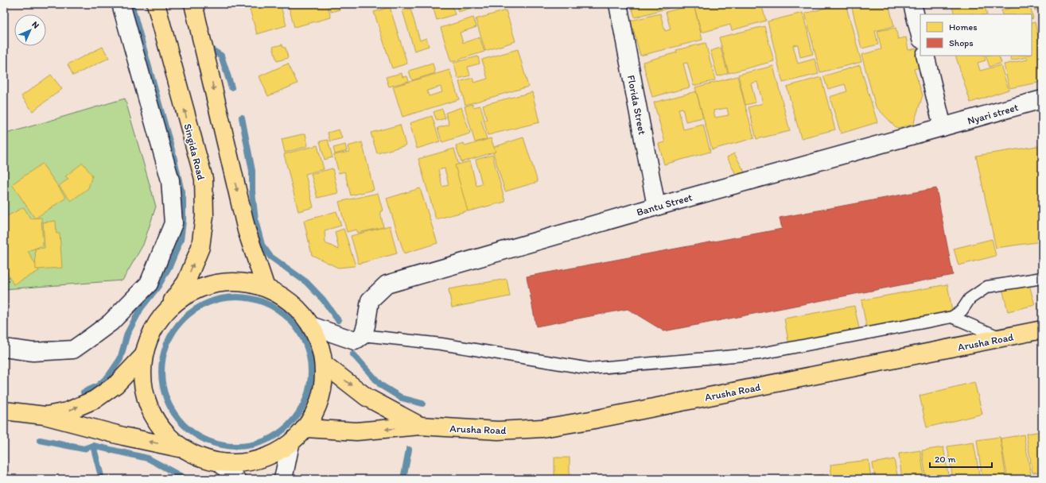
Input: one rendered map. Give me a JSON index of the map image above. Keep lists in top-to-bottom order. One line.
{"streets":{"highway":["Singida Road","Arusha Road"],"street":["Florida Street","Nyari street","Bantu Street"]},"crossings":[["Florida Street","Bantu Street"],["Nyari street","Bantu Street"]],"legend":["Homes","Shops"],"scale_bar":"20 m","north":"top right"}
